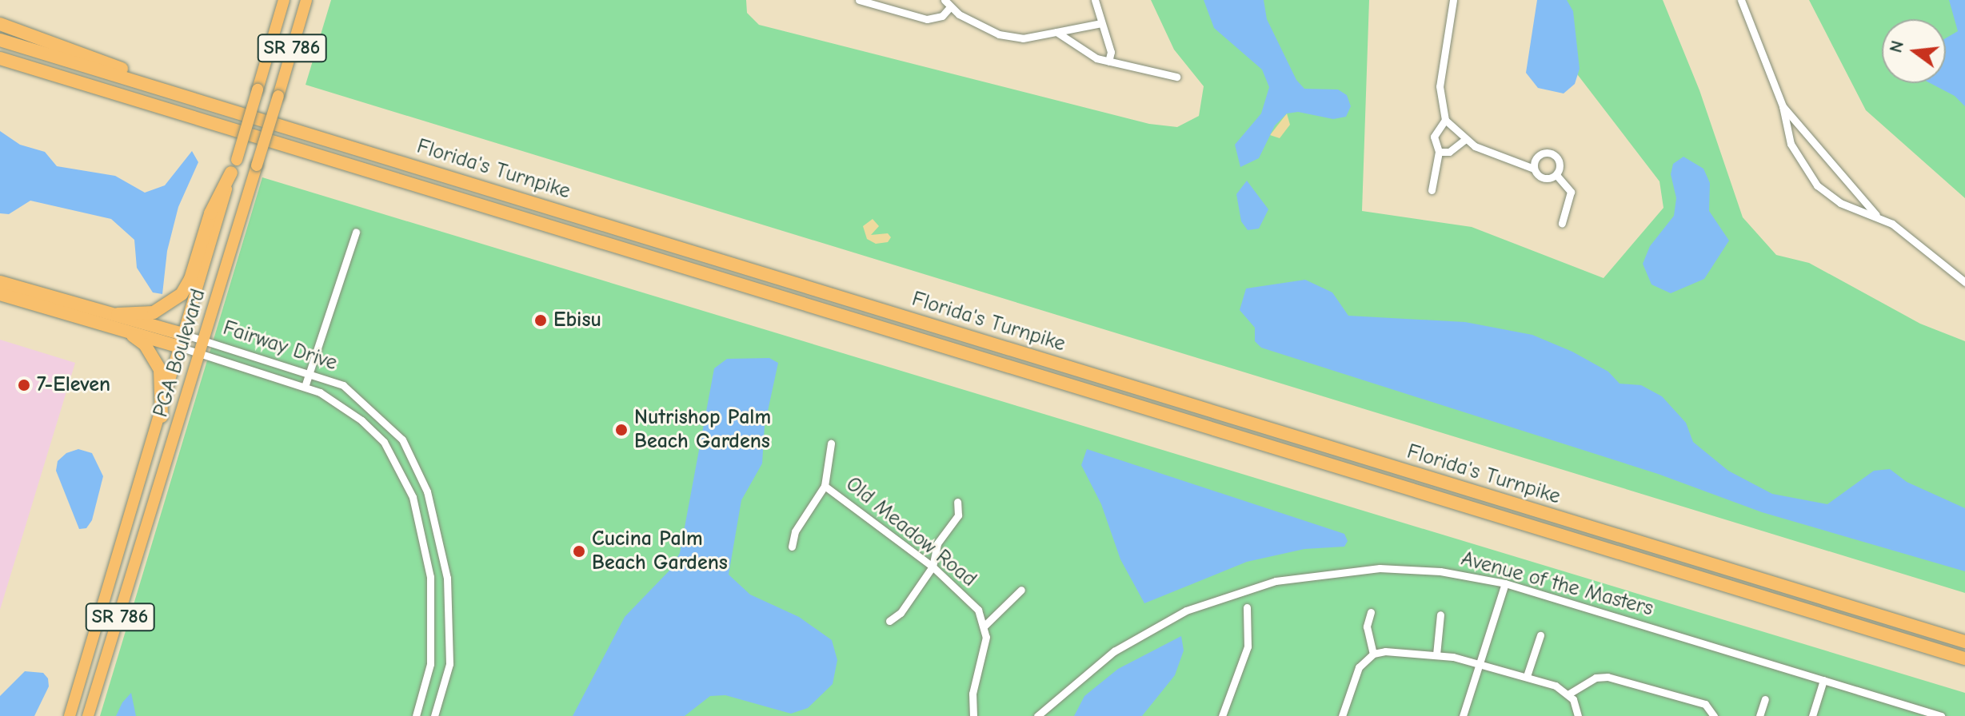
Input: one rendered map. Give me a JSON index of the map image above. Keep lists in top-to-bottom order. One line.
{"streets":{"highway":["Florida's Turnpike"],"main road":["SR 786","PGA Boulevard"],"street":["Fairway Drive","Old Meadow Road","Avenue of the Masters"]},"crossings":[["Fairway Drive","PGA Boulevard"]],"places":["Ebisu","7-Eleven","Nutrishop Palm Beach Gardens","Cucina Palm Beach Gardens"],"north":"left"}
